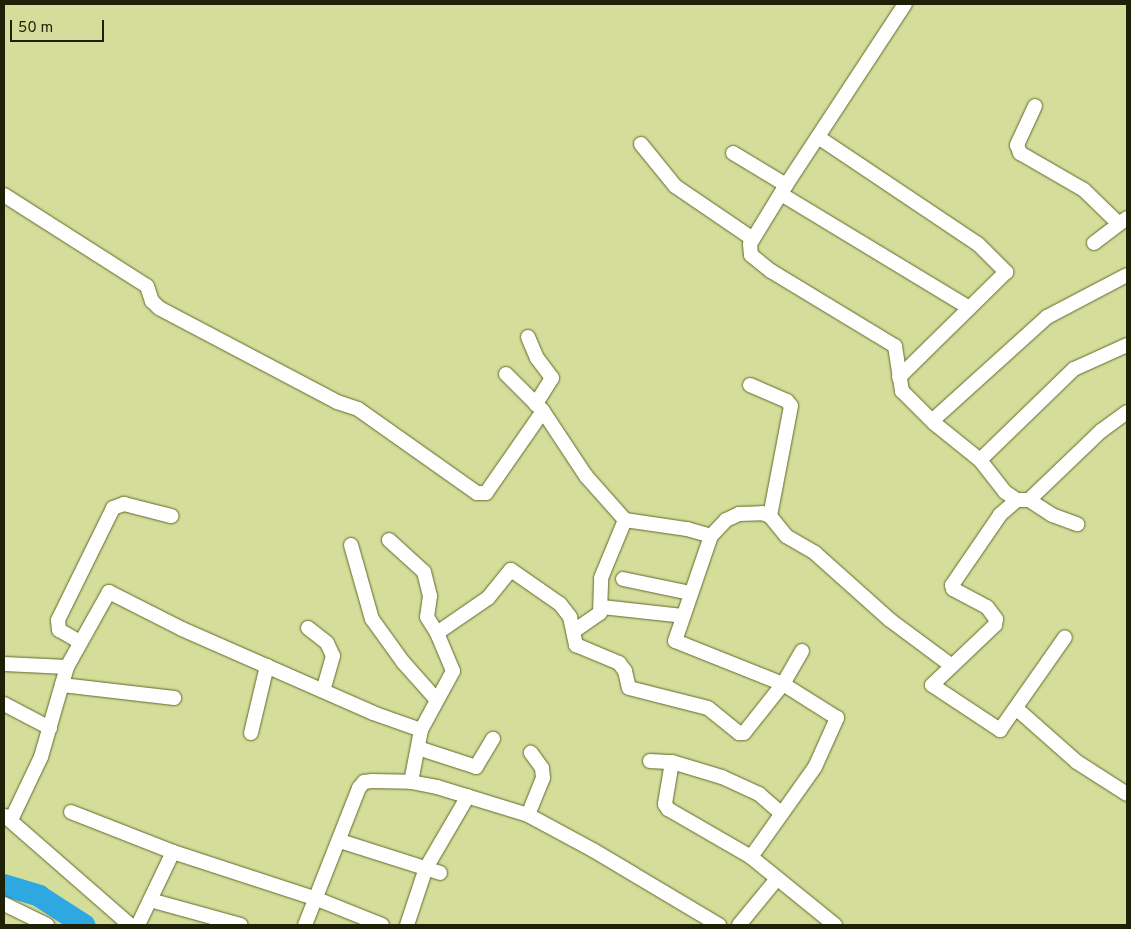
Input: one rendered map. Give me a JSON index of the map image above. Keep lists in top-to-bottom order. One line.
{"scale_bar":"50 m"}
